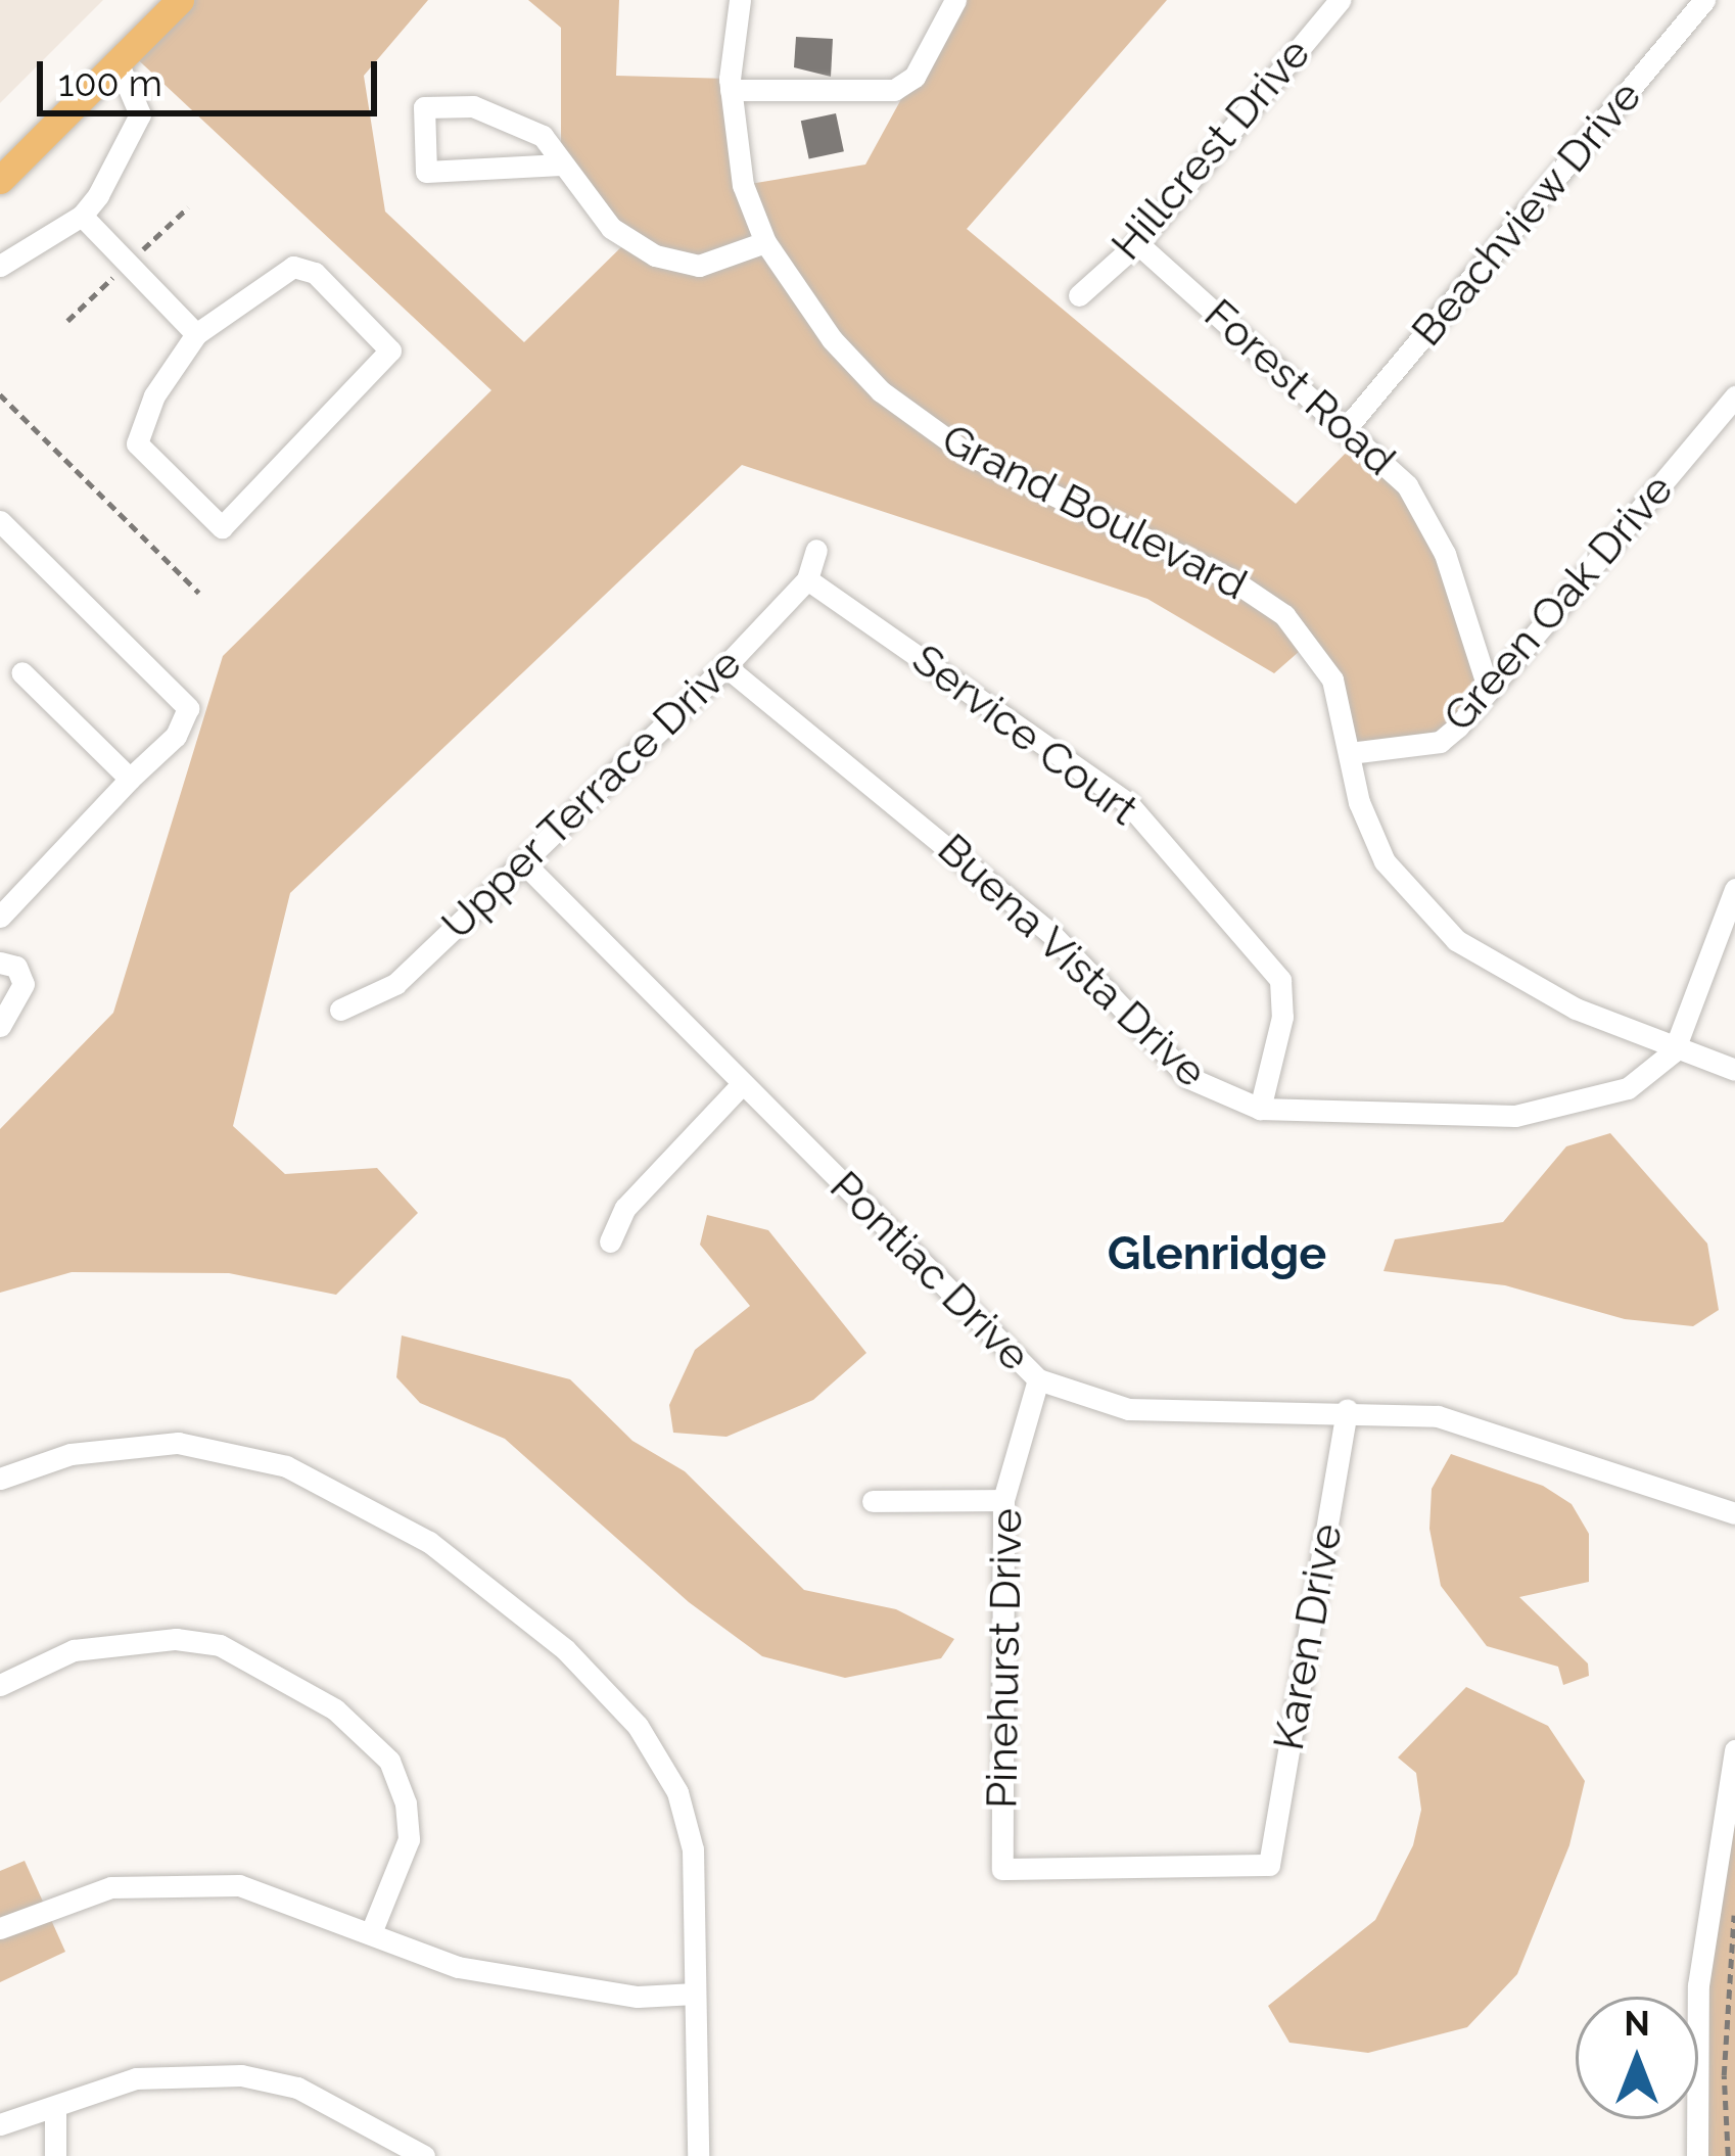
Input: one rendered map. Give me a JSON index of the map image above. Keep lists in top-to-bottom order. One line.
{"streets":{"street":["Hillcrest Drive","Beachview Drive","Forest Road","Grand Boulevard","Green Oak Drive","Service Court","Upper Terrace Drive","Buena Vista Drive","Pontiac Drive","Karen Drive","Pinehurst Drive"]},"crossings":[["Hillcrest Drive","Forest Road"],["Beachview Drive","Forest Road"],["Forest Road","Green Oak Drive"],["Grand Boulevard","Green Oak Drive"],["Grand Boulevard","Buena Vista Drive"],["Service Court","Upper Terrace Drive"],["Service Court","Buena Vista Drive"],["Upper Terrace Drive","Buena Vista Drive"],["Upper Terrace Drive","Pontiac Drive"],["Pontiac Drive","Karen Drive"],["Pontiac Drive","Pinehurst Drive"],["Karen Drive","Pinehurst Drive"]],"districts":["Glenridge"],"scale_bar":"100 m","north":"top"}
